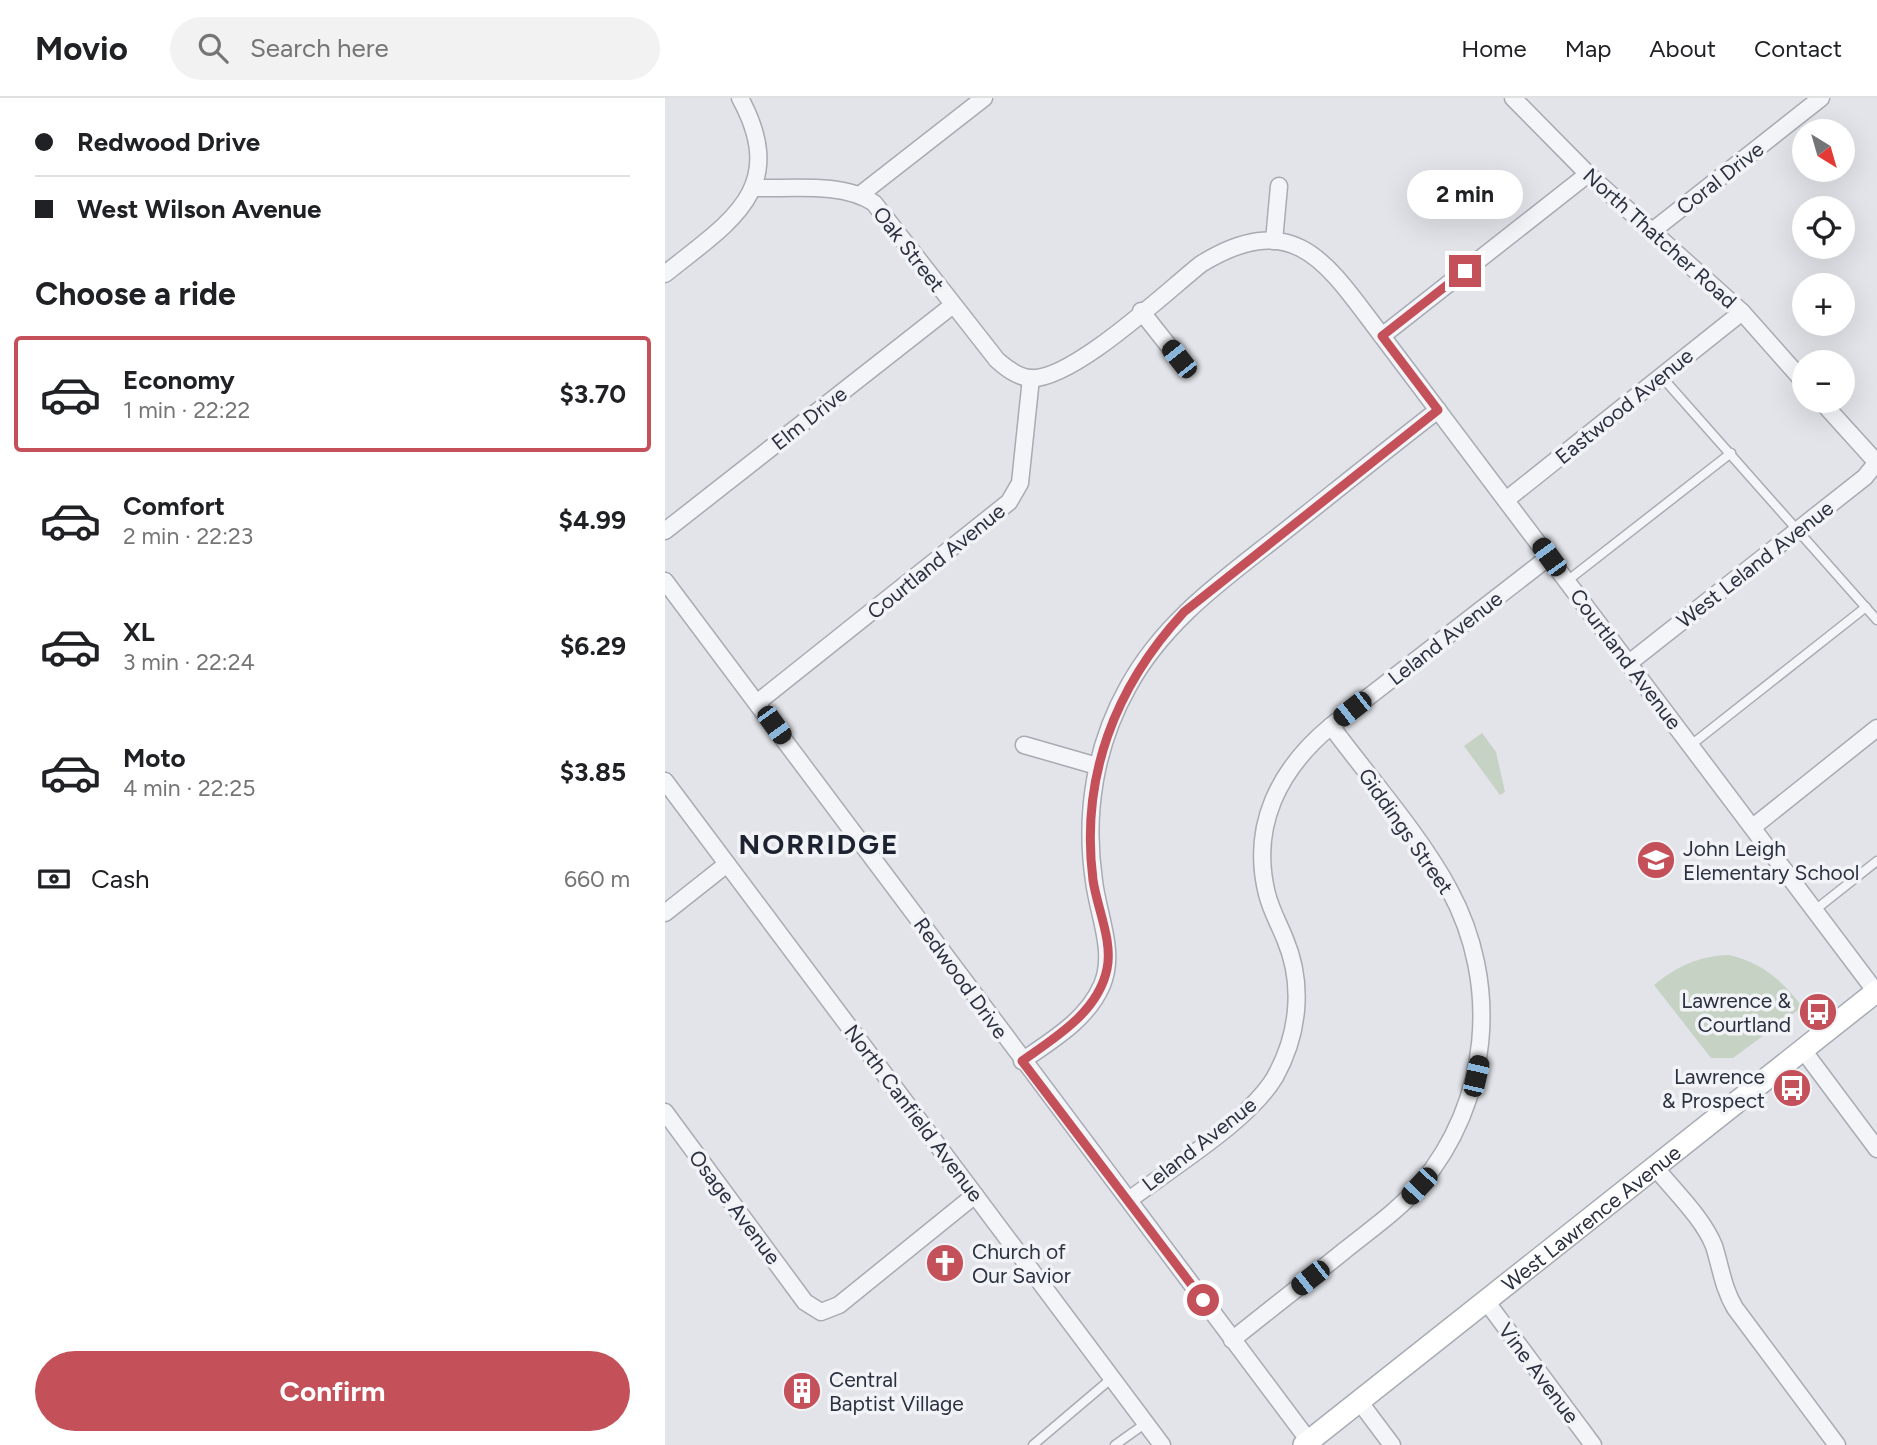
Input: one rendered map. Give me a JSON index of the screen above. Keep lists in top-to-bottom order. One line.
{"streets":{"main road":["West Lawrence Avenue"],"street":["Coral Drive","North Thatcher Road","Oak Street","Eastwood Avenue","Elm Drive","Courtland Avenue","West Leland Avenue","Leland Avenue","Giddings Street","Redwood Drive","North Canfield Avenue","Osage Avenue","Vine Avenue"]},"crossings":[["Coral Drive","North Thatcher Road"],["North Thatcher Road","Eastwood Avenue"],["Oak Street","Elm Drive"],["Oak Street","Courtland Avenue"],["Eastwood Avenue","Courtland Avenue"],["Courtland Avenue","West Leland Avenue"],["Courtland Avenue","Leland Avenue"],["Courtland Avenue","Redwood Drive"],["Courtland Avenue","West Lawrence Avenue"],["Leland Avenue","Giddings Street"],["Leland Avenue","Redwood Drive"],["Giddings Street","Redwood Drive"],["Redwood Drive","West Lawrence Avenue"],["North Canfield Avenue","Osage Avenue"],["West Lawrence Avenue","Vine Avenue"]],"districts":["NORRIDGE"],"places":{"school or university":["John Leigh Elementary School"],"bus stop":["Lawrence & Courtland","Lawrence & Prospect"],"church":["Church of Our Savior"],"building":["Central Baptist Village"]},"north":"bottom right","page":{"header":"Movio","search":"Search here","nav":["Home","Map","About","Contact"],"banner":["Redwood Drive","West Wilson Avenue"],"map_buttons":["+","−"],"bubble":"2 min","heading":"Choose a ride","list":[{"name":"Economy","note":"1 min · 22:22","value":"$3.70"},{"name":"Comfort","note":"2 min · 22:23","value":"$4.99"},{"name":"XL","note":"3 min · 22:24","value":"$6.29"},{"name":"Moto","note":"4 min · 22:25","value":"$3.85"}],"pay":["Cash","660 m"],"buttons":"Confirm"}}
